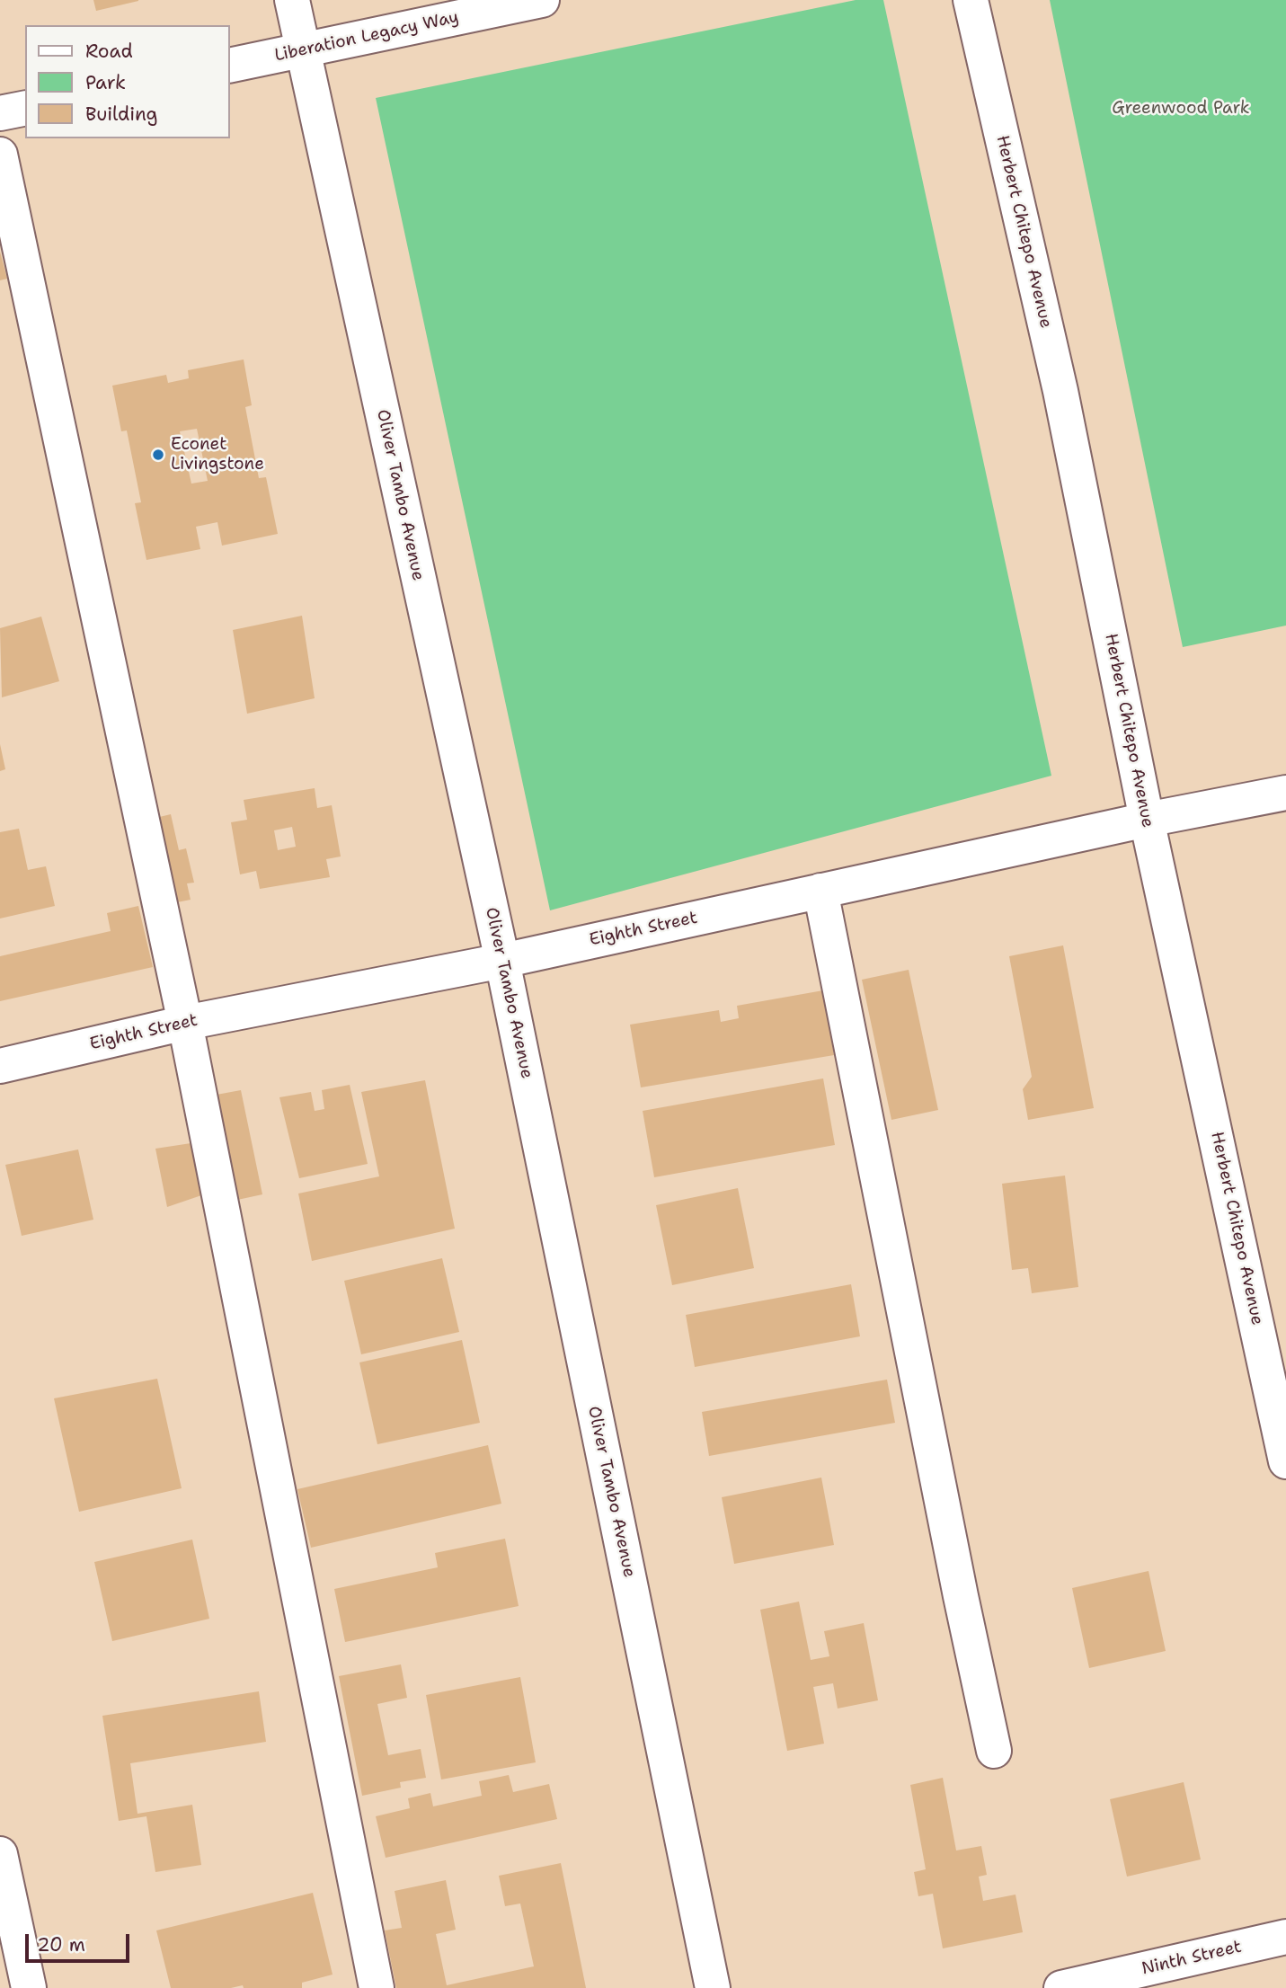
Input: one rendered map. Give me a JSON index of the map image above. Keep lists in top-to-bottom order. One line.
{"streets":{"street":["Liberation Legacy Way","Herbert Chitepo Avenue","Oliver Tambo Avenue","Eighth Street","Ninth Street"]},"crossings":[["Liberation Legacy Way","Oliver Tambo Avenue"],["Herbert Chitepo Avenue","Eighth Street"],["Oliver Tambo Avenue","Eighth Street"]],"parks":["Greenwood Park"],"places":["Econet Livingstone"],"legend":["Road","Park","Building"],"scale_bar":"20 m"}
